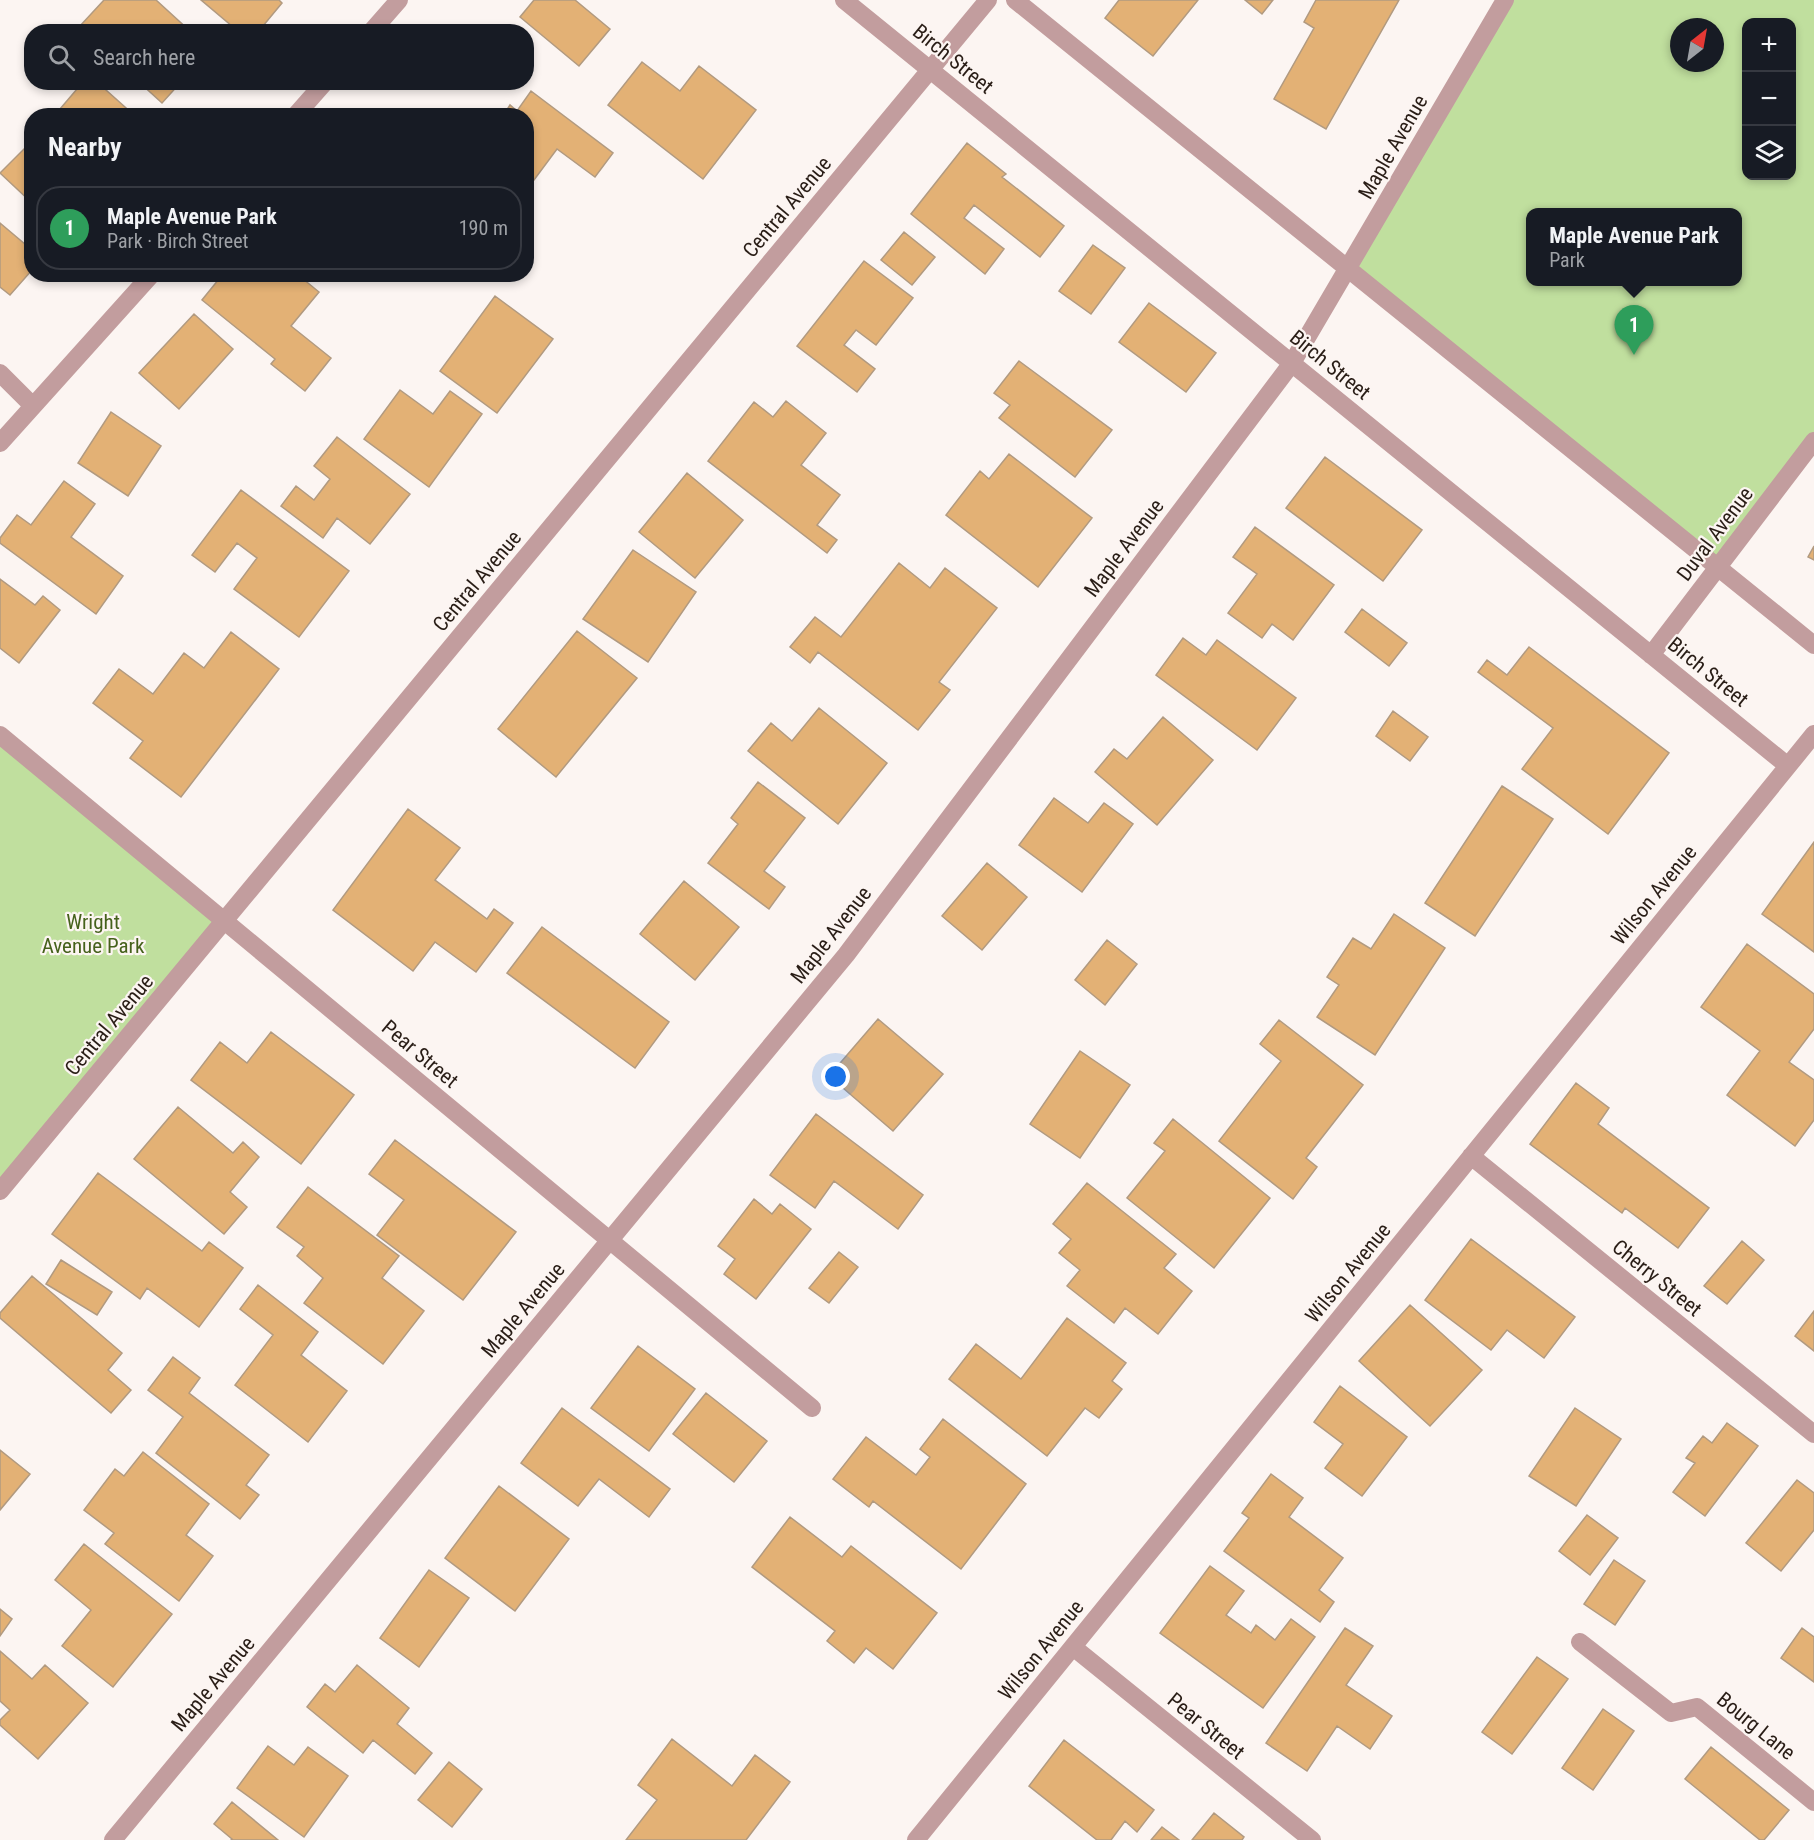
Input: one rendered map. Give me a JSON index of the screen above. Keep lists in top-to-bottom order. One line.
{"streets":{"street":["Birch Street","Maple Avenue","Central Avenue","Duval Avenue","Wilson Avenue","Pear Street","Cherry Street","Bourg Lane"]},"crossings":[["Birch Street","Maple Avenue"],["Birch Street","Central Avenue"],["Birch Street","Duval Avenue"],["Birch Street","Wilson Avenue"],["Maple Avenue","Pear Street"],["Central Avenue","Pear Street"],["Wilson Avenue","Pear Street"],["Wilson Avenue","Cherry Street"]],"parks":["Wright Avenue Park"],"north":"top right","page":{"map_buttons":["+","−"],"search":"Search here","heading":"Nearby","list":[{"mark":"1","name":"Maple Avenue Park","note":"Park · Birch Street","value":"190 m"}],"popup":["Maple Avenue Park","Park"],"pins":"1"}}
